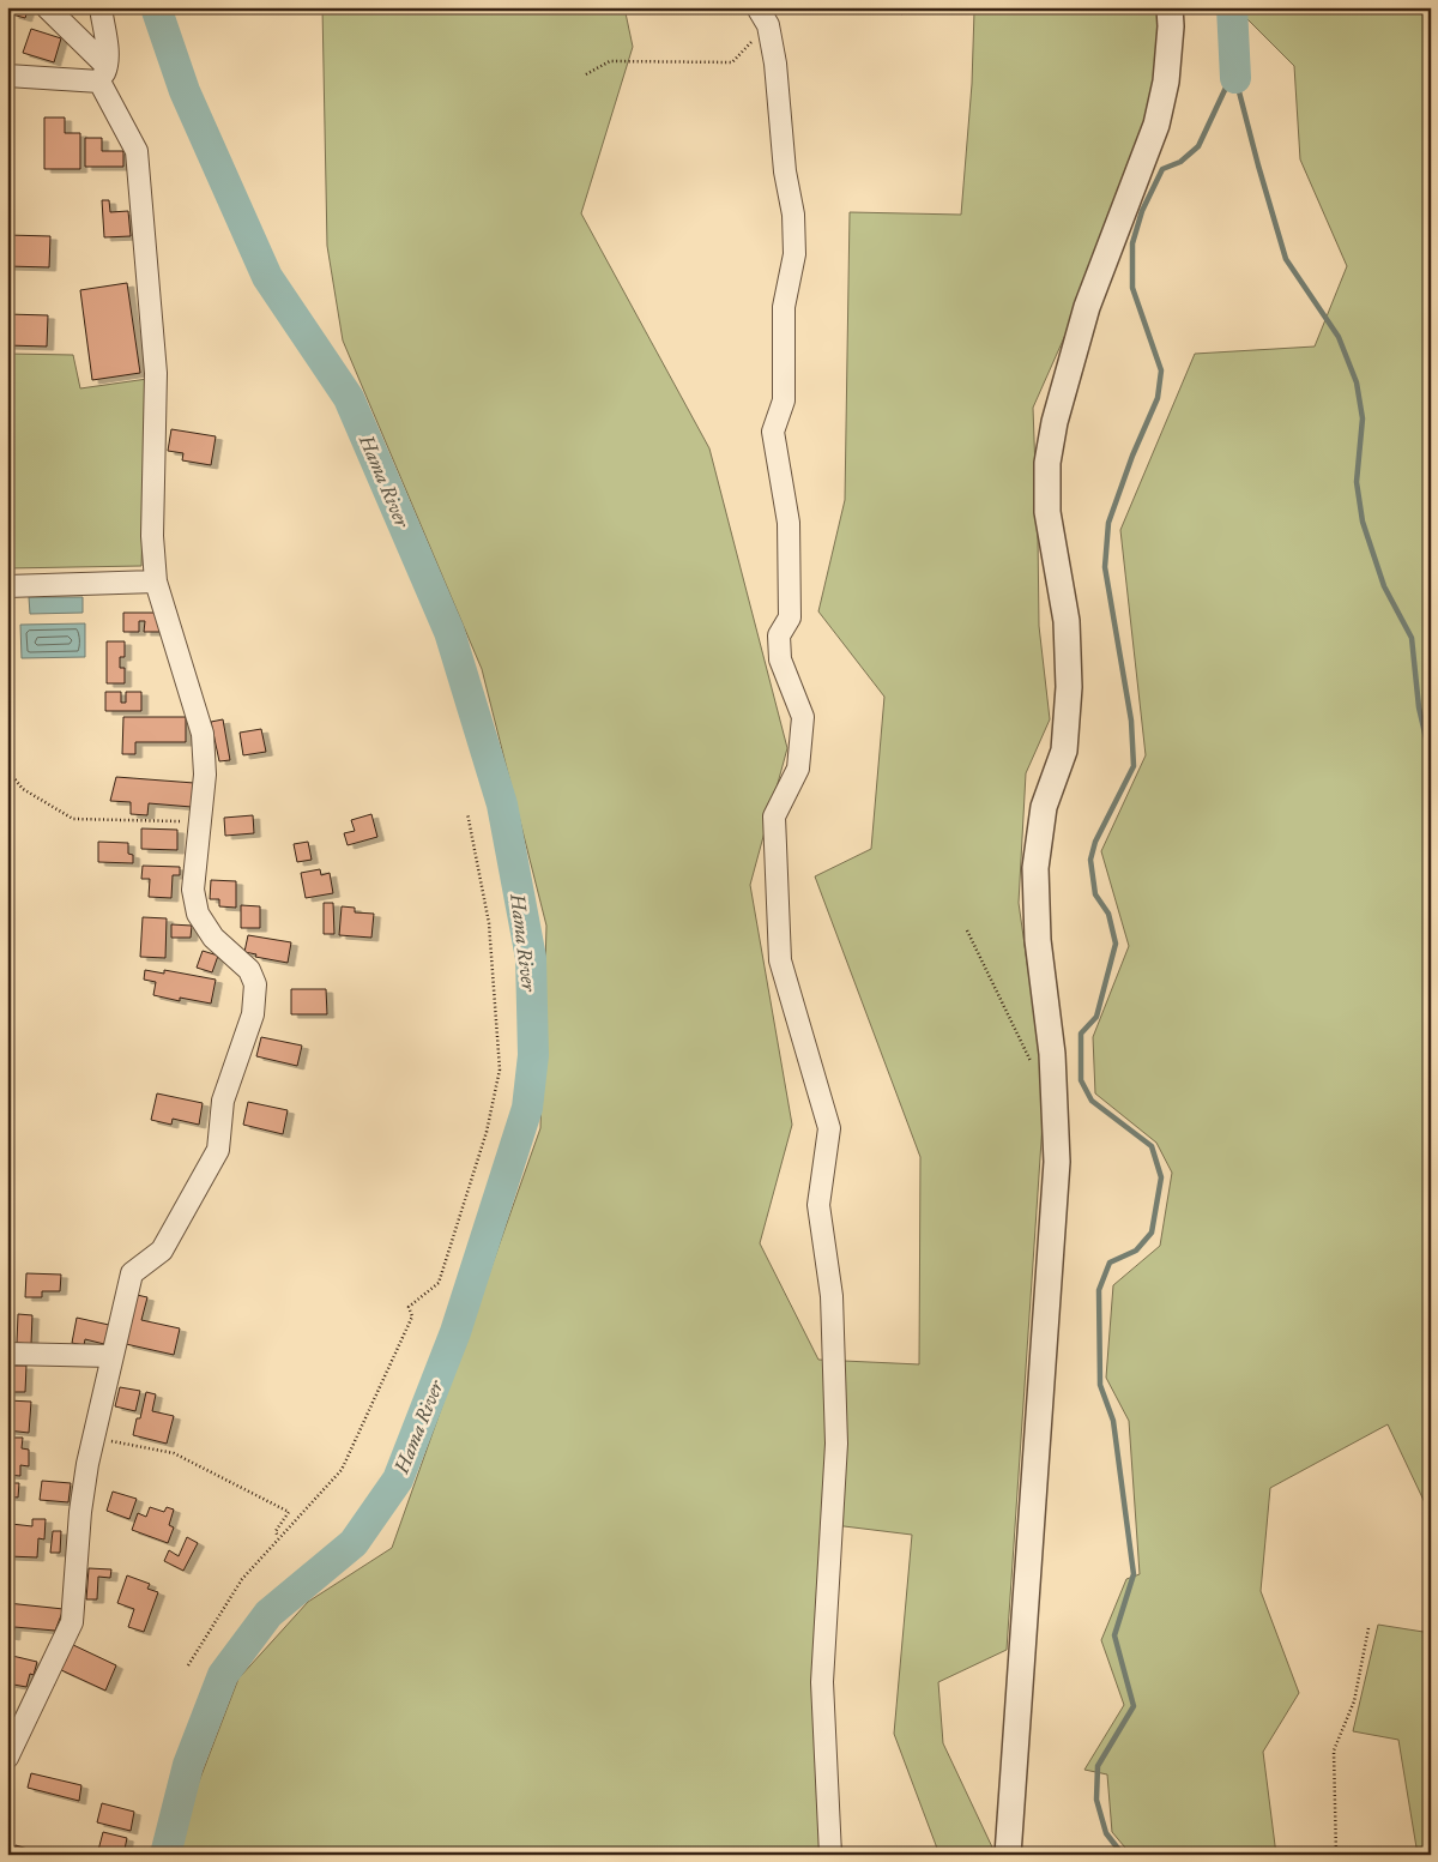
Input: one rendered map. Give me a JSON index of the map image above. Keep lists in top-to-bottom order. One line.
{"water":["Hama River"]}
